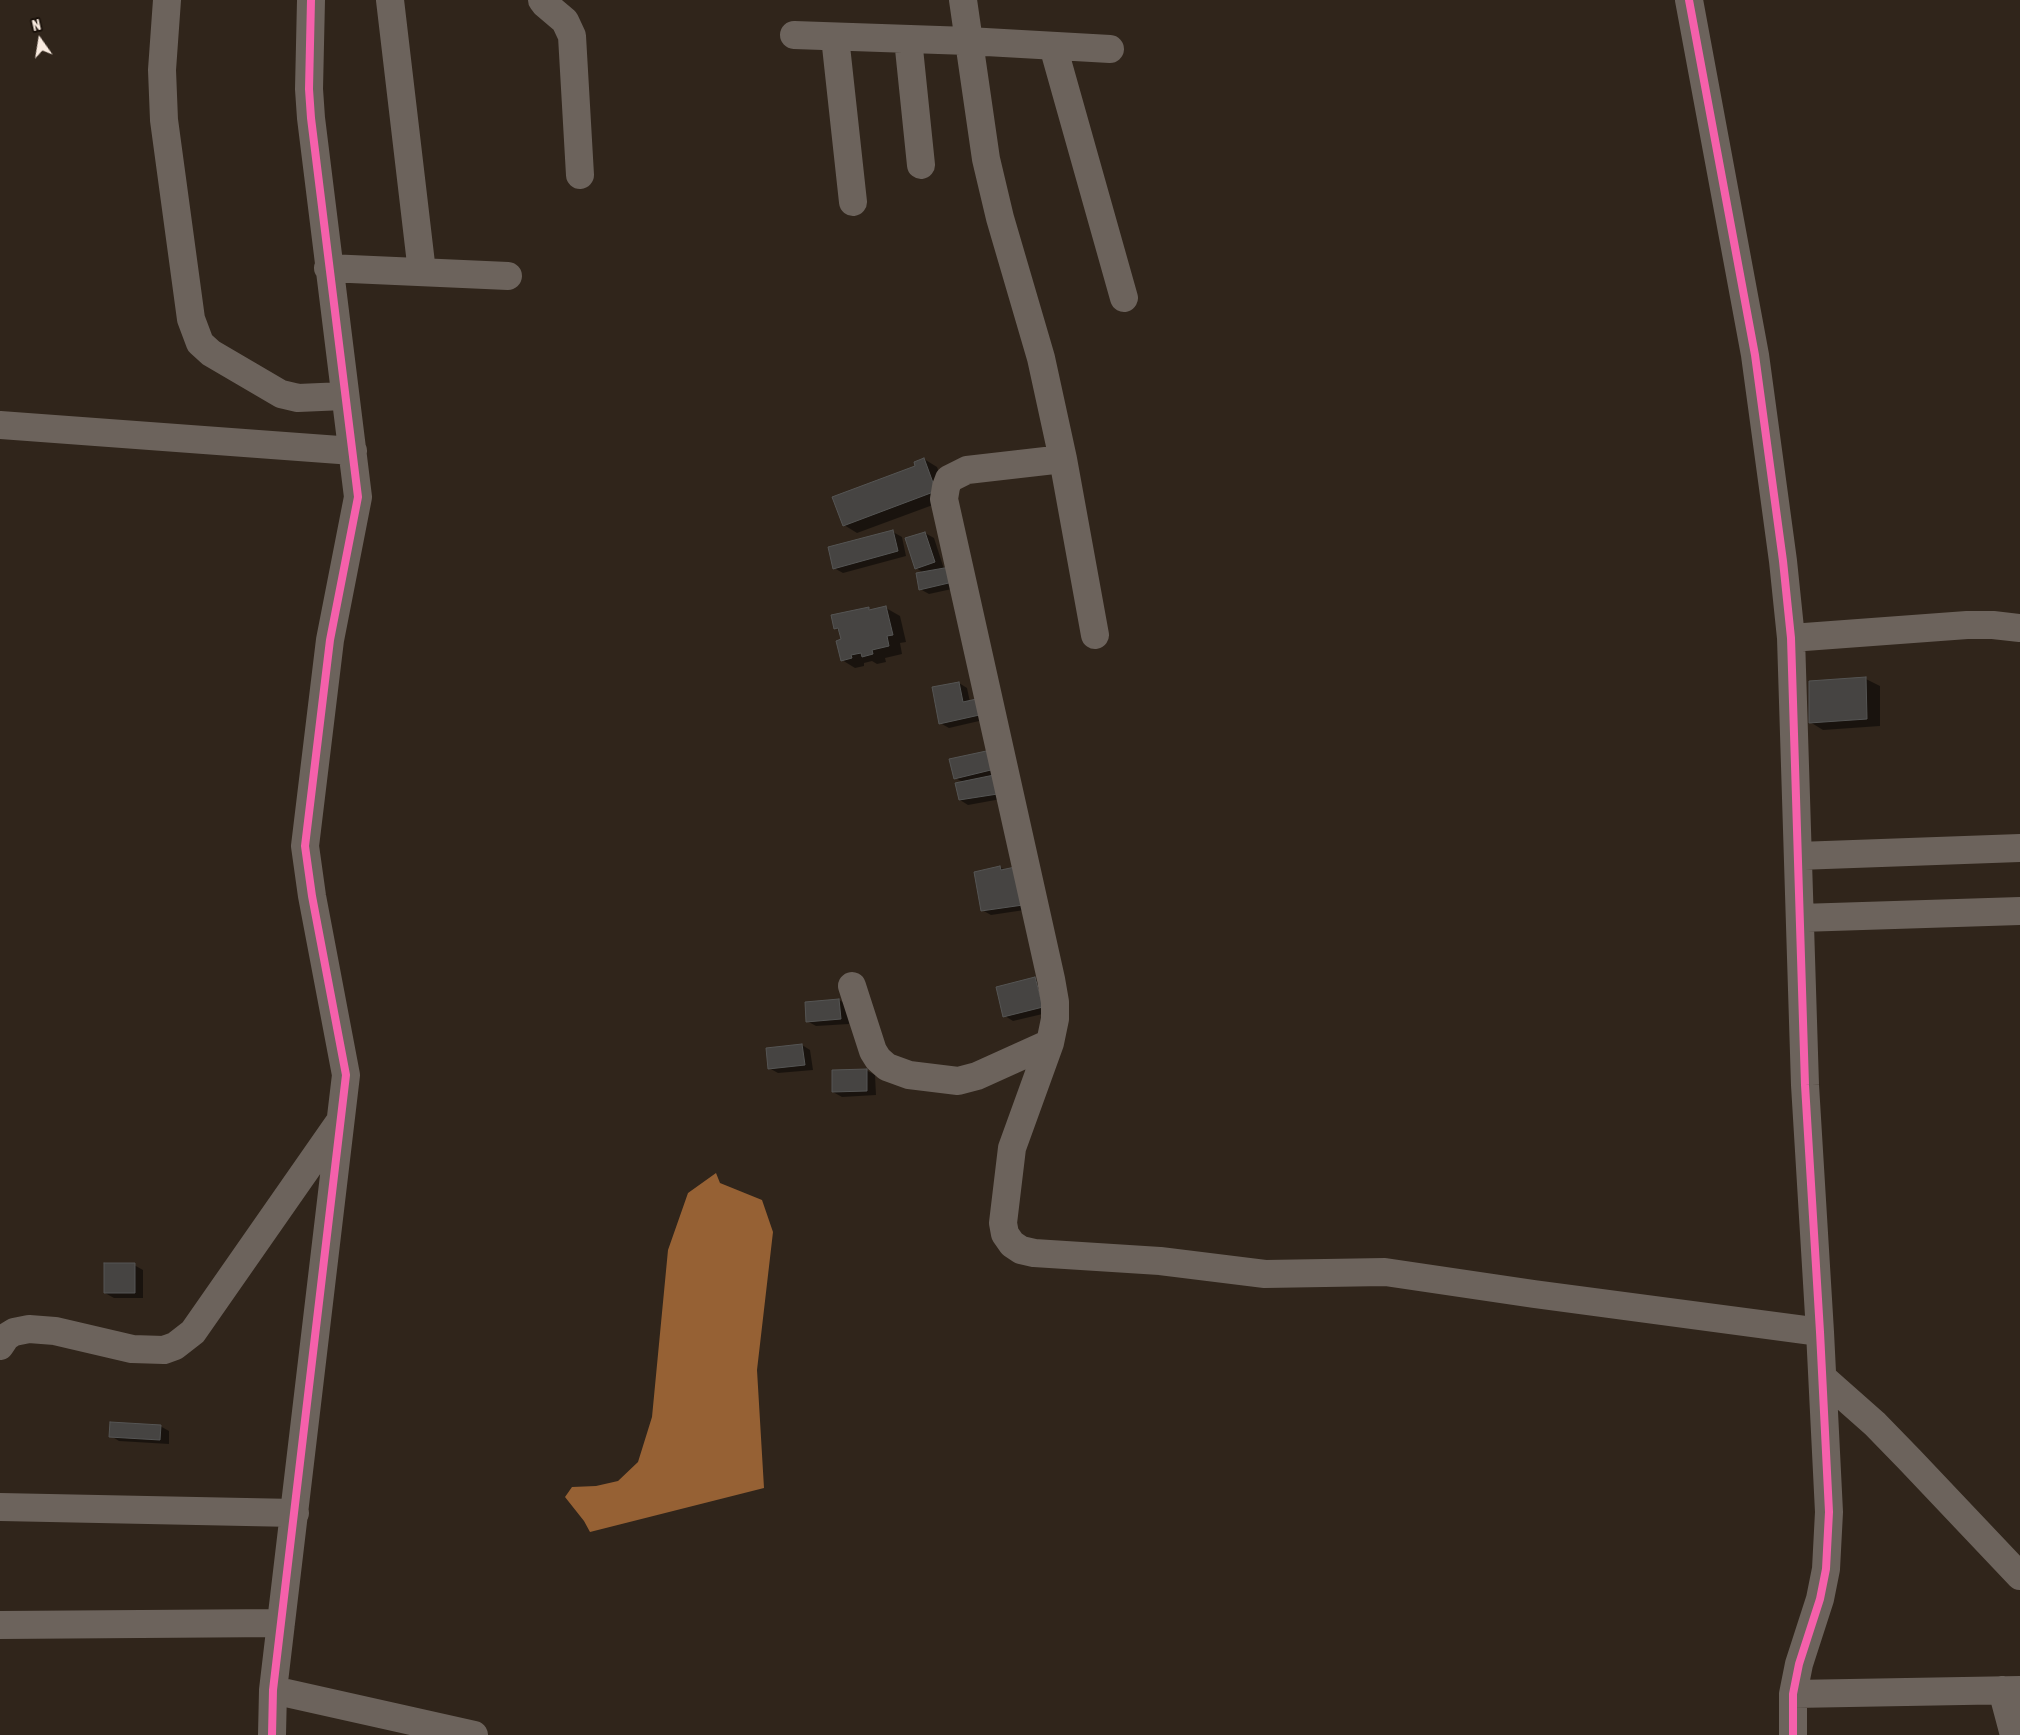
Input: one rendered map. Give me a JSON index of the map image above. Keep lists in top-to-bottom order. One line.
{"north":"top"}
